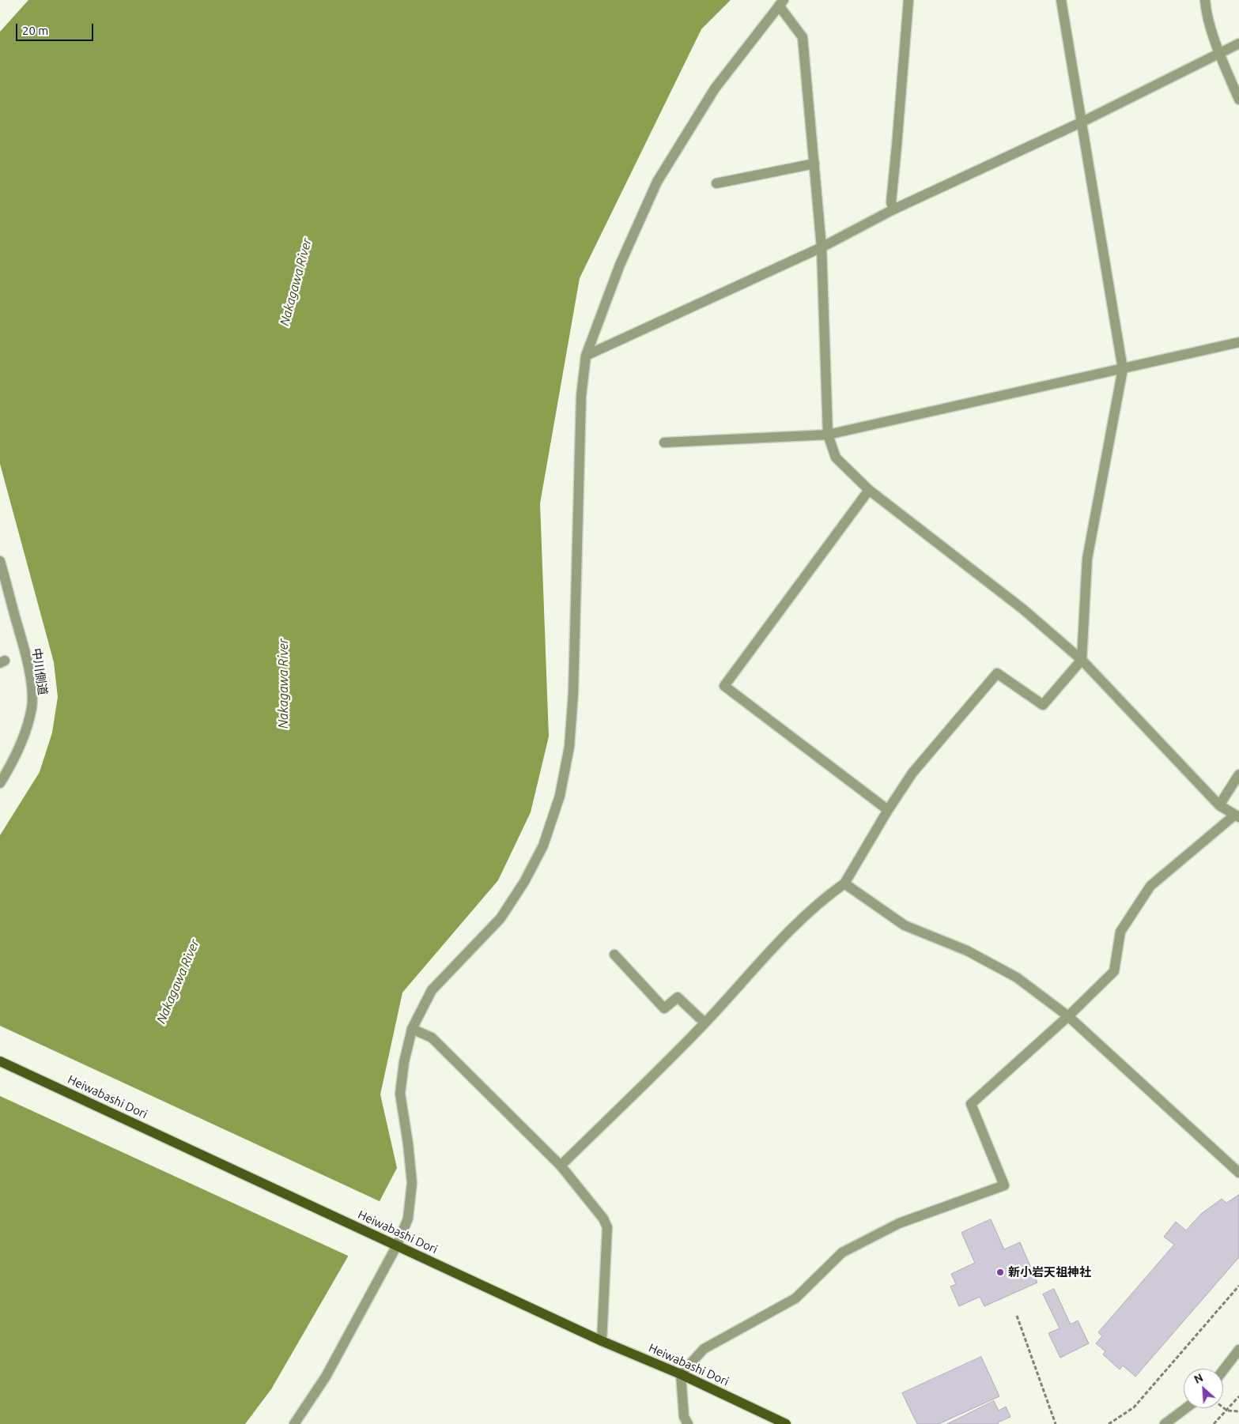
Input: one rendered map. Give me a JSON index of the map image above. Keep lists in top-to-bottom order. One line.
{"streets":{"main road":["Heiwabashi Dori"],"street":["中川側道"]},"water":["Nakagawa River"],"places":["新小岩天祖神社"],"scale_bar":"20 m","north":"top left"}
